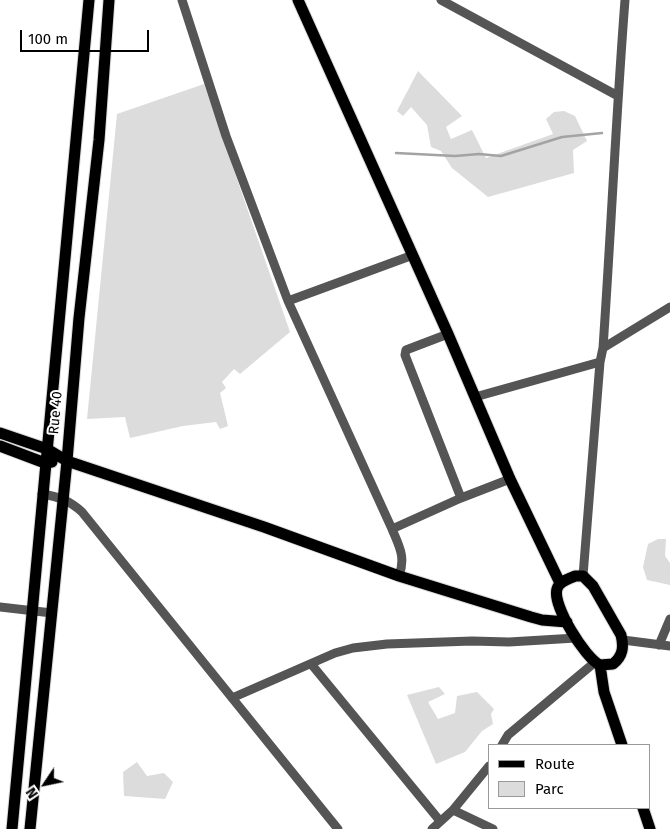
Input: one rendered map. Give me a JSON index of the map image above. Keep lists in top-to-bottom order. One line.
{"streets":{"main road":["Rue 40"]},"legend":["Route","Parc"],"scale_bar":"100 m","north":"bottom left"}
